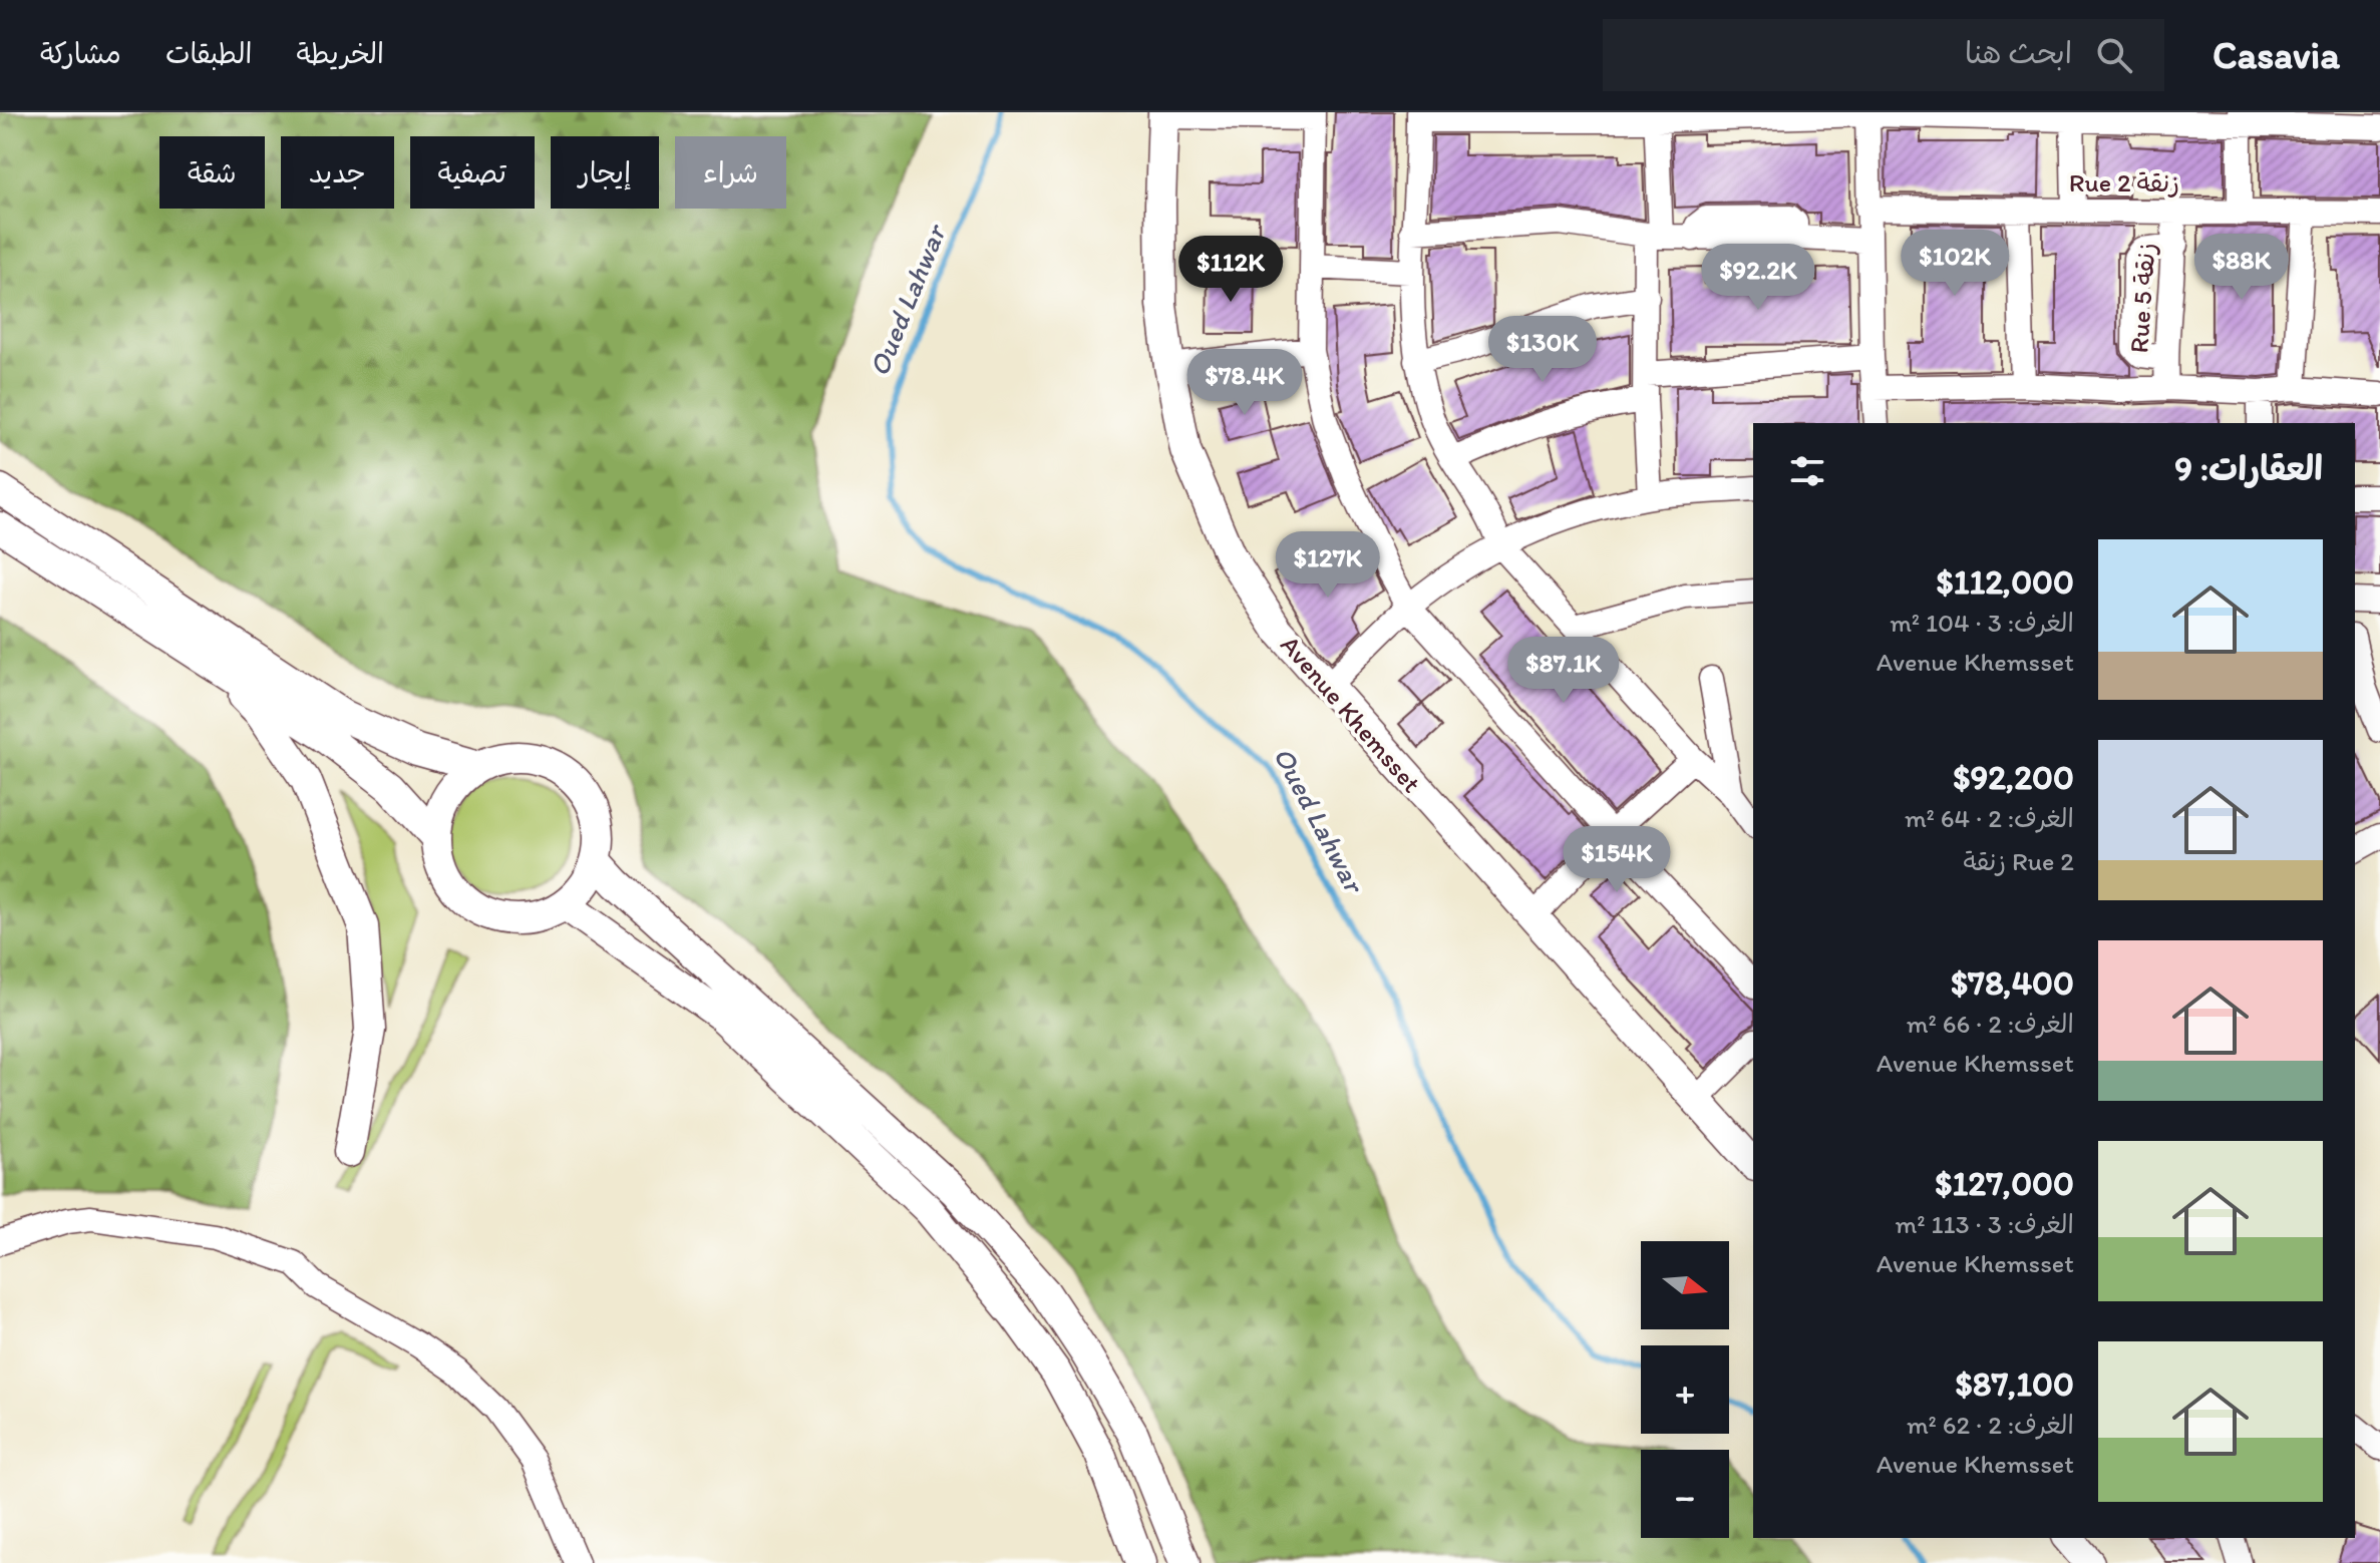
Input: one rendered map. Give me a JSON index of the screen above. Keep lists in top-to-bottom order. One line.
{"streets":{"street":["Rue 2 زنقة","Rue 5 زنقة","Avenue Khemsset"]},"crossings":[["Rue 2 زنقة","Rue 5 زنقة"]],"water":["Oued Lahwar"],"north":"right","page":{"header":"Casavia","search":"ابحث هنا","nav":["الخريطة","الطبقات","مشاركة"],"chip":["شراء","إيجار","تصفية","جديد","شقة"],"price":["$102K","$88K","$112K","$92.2K","$130K","$78.4K","$127K","$87.1K","$154K"],"heading":"العقارات: 9","list":[{"name":"$112,000","note":"الغرف: 3 · 104 m² · Avenue Khemsset"},{"name":"$92,200","note":"الغرف: 2 · 64 m² · Rue 2 زنقة"},{"name":"$78,400","note":"الغرف: 2 · 66 m² · Avenue Khemsset"},{"name":"$127,000","note":"الغرف: 3 · 113 m² · Avenue Khemsset"},{"name":"$87,100","note":"الغرف: 2 · 62 m² · Avenue Khemsset"}],"map_buttons":["+","−"]}}
